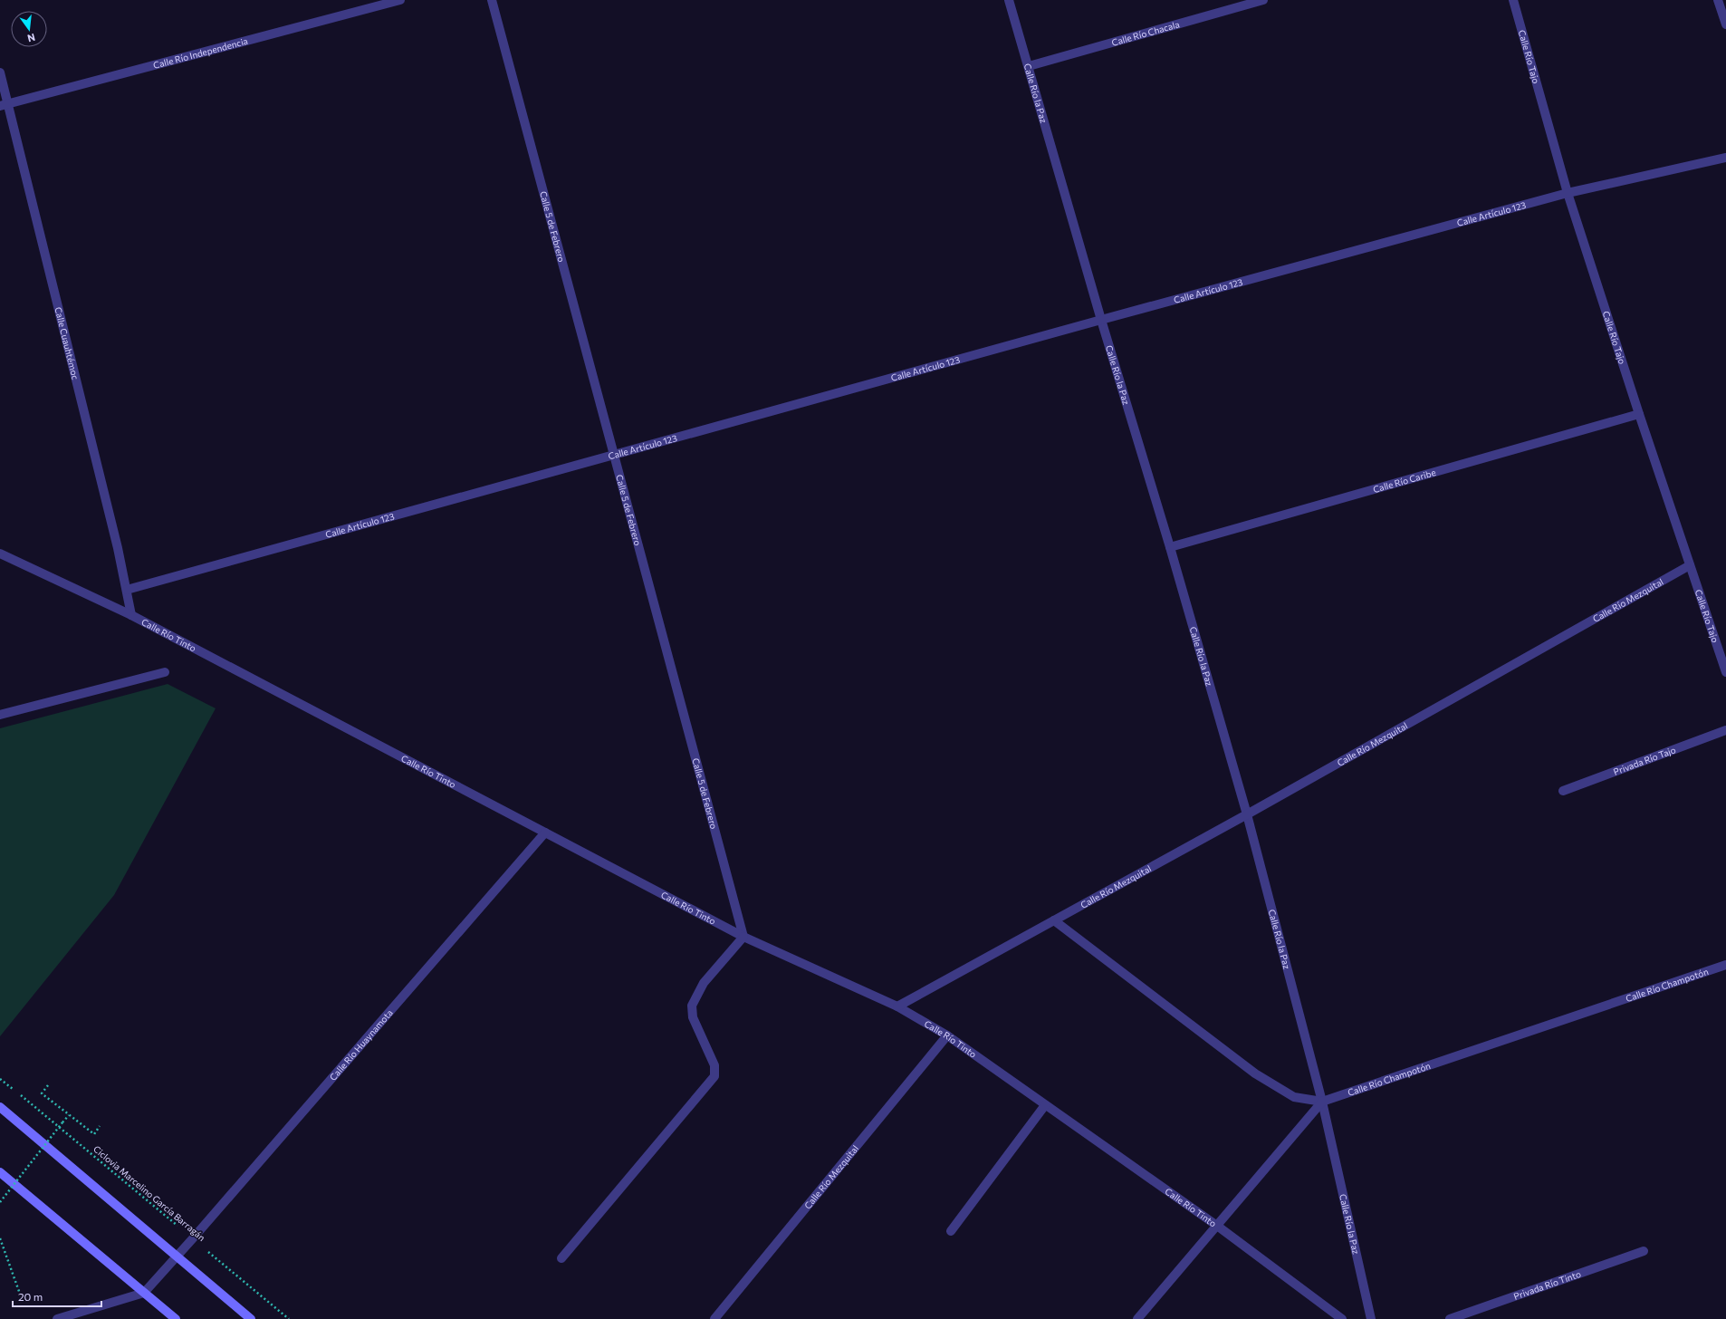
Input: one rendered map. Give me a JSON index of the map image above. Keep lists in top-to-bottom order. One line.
{"streets":{"street":["Calle Río Chacala","Calle Río Independencia","Calle Río Tajo","Calle Río la Paz","Calle Artículo 123","Calle 5 de Febrero","Calle Cuauhtémoc","Calle Río Caribe","Calle Río Mezquital","Calle Río Tinto","Privada Río Tajo","Calle Río Champotón","Calle Río Huaynamota","Privada Río Tinto"],"path":["Ciclovia Marcelino García Barragán"]},"crossings":[["Calle Río Chacala","Calle Río la Paz"],["Calle Río Independencia","Calle Cuauhtémoc"],["Calle Río Tajo","Calle Artículo 123"],["Calle Río Tajo","Calle Río Caribe"],["Calle Río Tajo","Calle Río Mezquital"],["Calle Río la Paz","Calle Artículo 123"],["Calle Río la Paz","Calle Río Caribe"],["Calle Río la Paz","Calle Río Mezquital"],["Calle Río la Paz","Calle Río Champotón"],["Calle Artículo 123","Calle 5 de Febrero"],["Calle Artículo 123","Calle Cuauhtémoc"],["Calle 5 de Febrero","Calle Río Tinto"],["Calle Cuauhtémoc","Calle Río Tinto"],["Calle Río Mezquital","Calle Río Tinto"],["Calle Río Tinto","Calle Río Huaynamota"],["Calle Río Huaynamota","Ciclovia Marcelino García Barragán"]],"scale_bar":"20 m","north":"bottom"}
